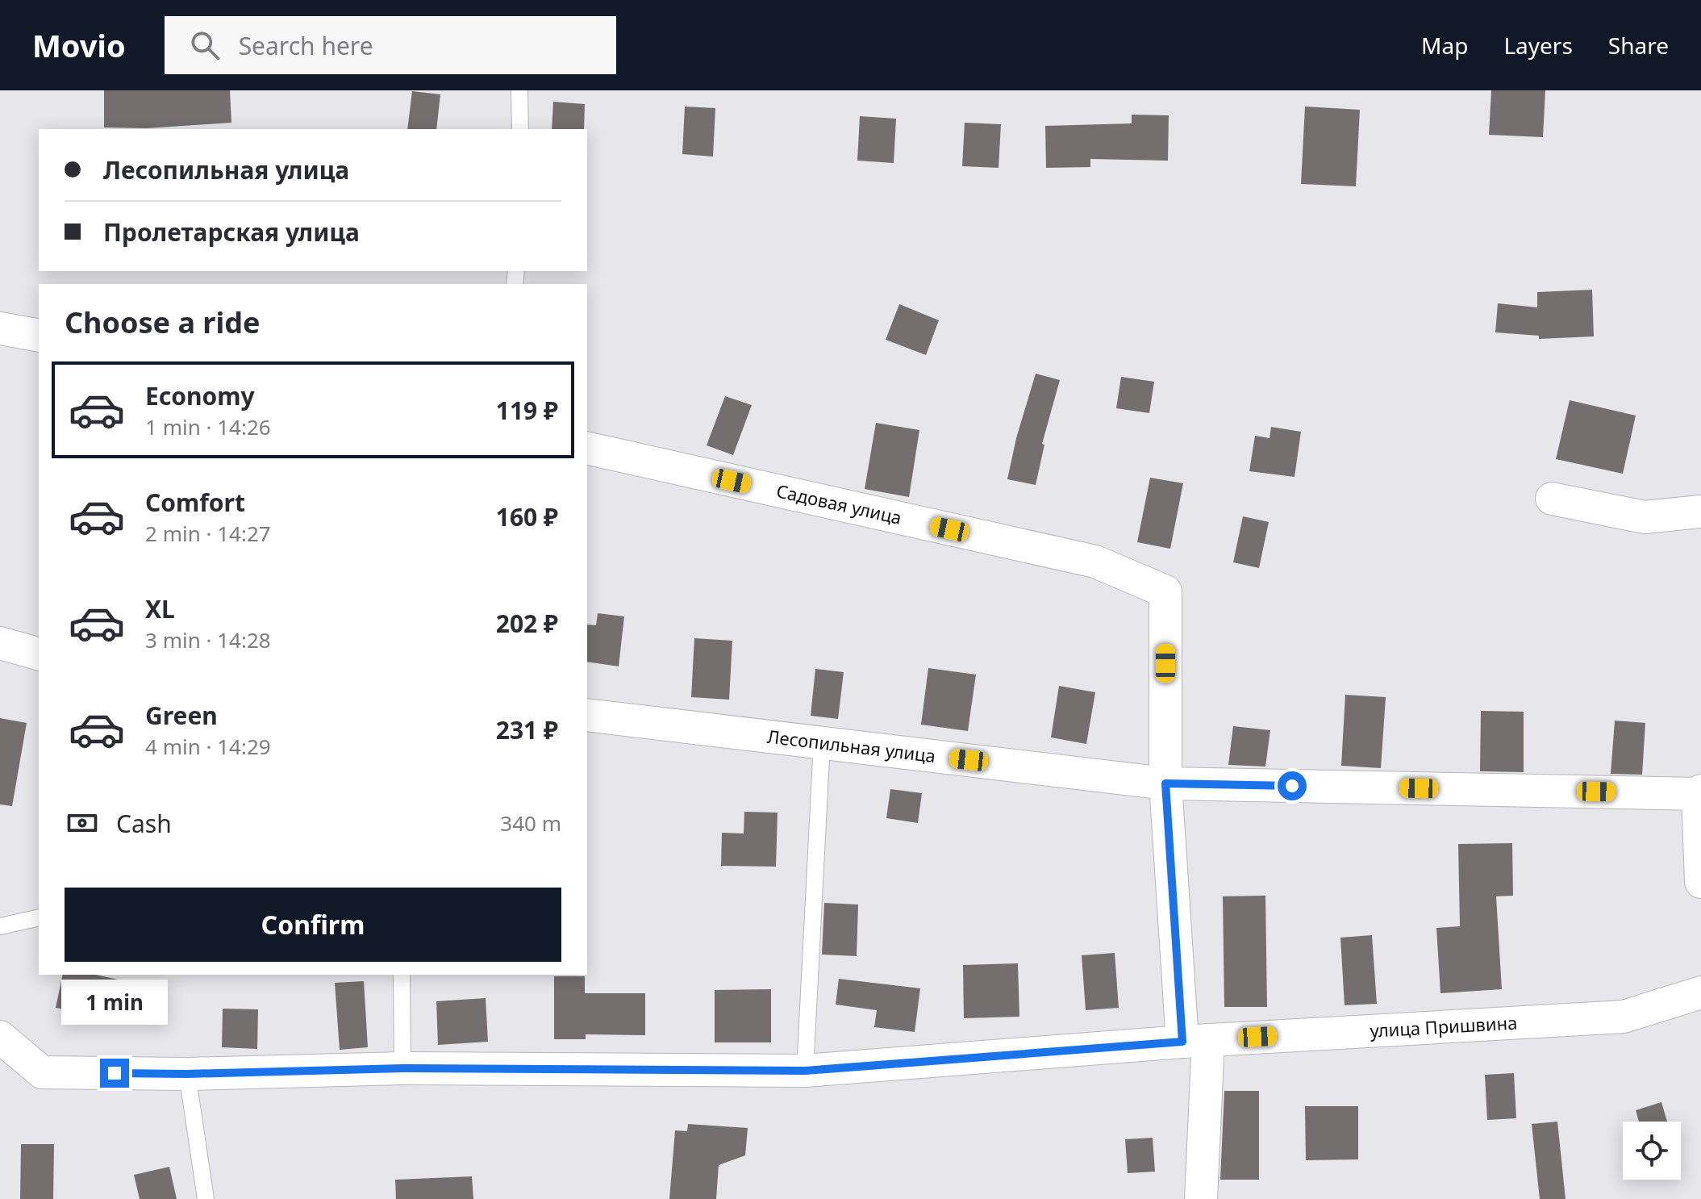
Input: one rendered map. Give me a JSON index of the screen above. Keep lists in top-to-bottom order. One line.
{"streets":{"street":["Садовая улица","Лесопильная улица","улица Пришвина"]},"crossings":[["Садовая улица","Лесопильная улица"]],"page":{"header":"Movio","search":"Search here","nav":["Map","Layers","Share"],"banner":["Лесопильная улица","Пролетарская улица"],"heading":"Choose a ride","list":[{"name":"Economy","note":"1 min · 14:26","value":"119 ₽"},{"name":"Comfort","note":"2 min · 14:27","value":"160 ₽"},{"name":"XL","note":"3 min · 14:28","value":"202 ₽"},{"name":"Green","note":"4 min · 14:29","value":"231 ₽"}],"pay":["Cash","340 m"],"buttons":"Confirm","bubble":"1 min"}}
